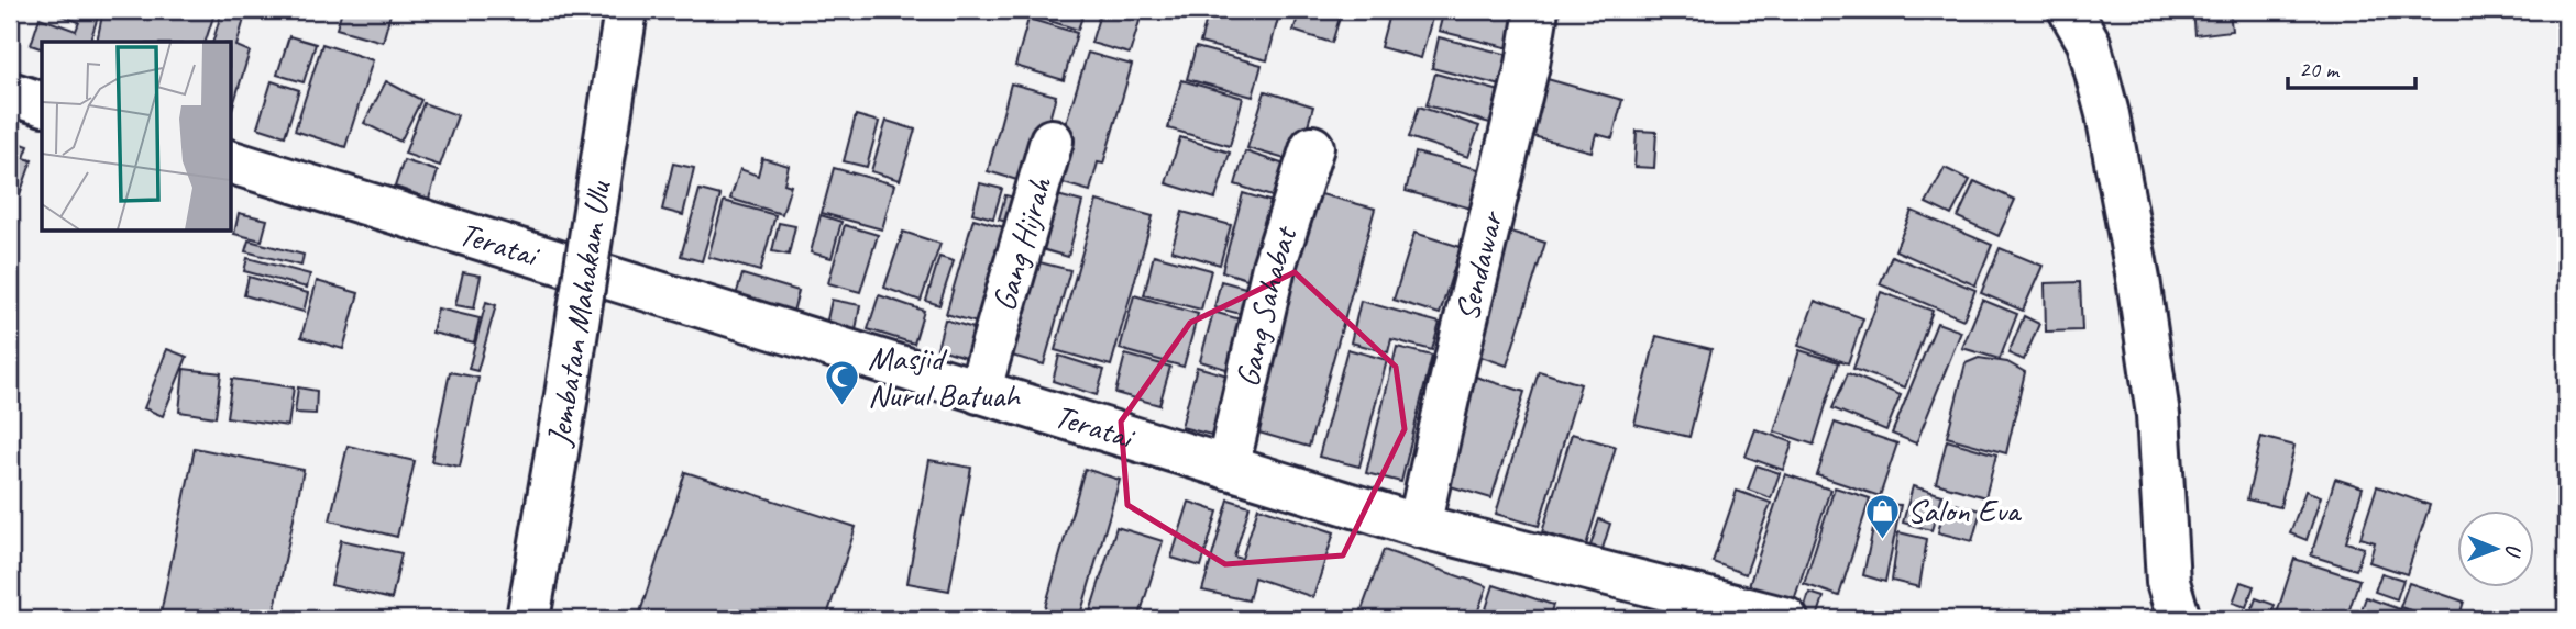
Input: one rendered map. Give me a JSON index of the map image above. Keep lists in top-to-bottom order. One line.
{"streets":{"main road":["Teratai","Gang Hijrah","Sendawar","Gang Sahabat","Jembatan Mahakam Ulu"]},"crossings":[["Teratai","Gang Hijrah"],["Teratai","Sendawar"],["Teratai","Gang Sahabat"]],"places":{"mosque":["Masjid Nurul Batuah"],"shop":["Salon Eva"]},"scale_bar":"20 m","north":"right"}
